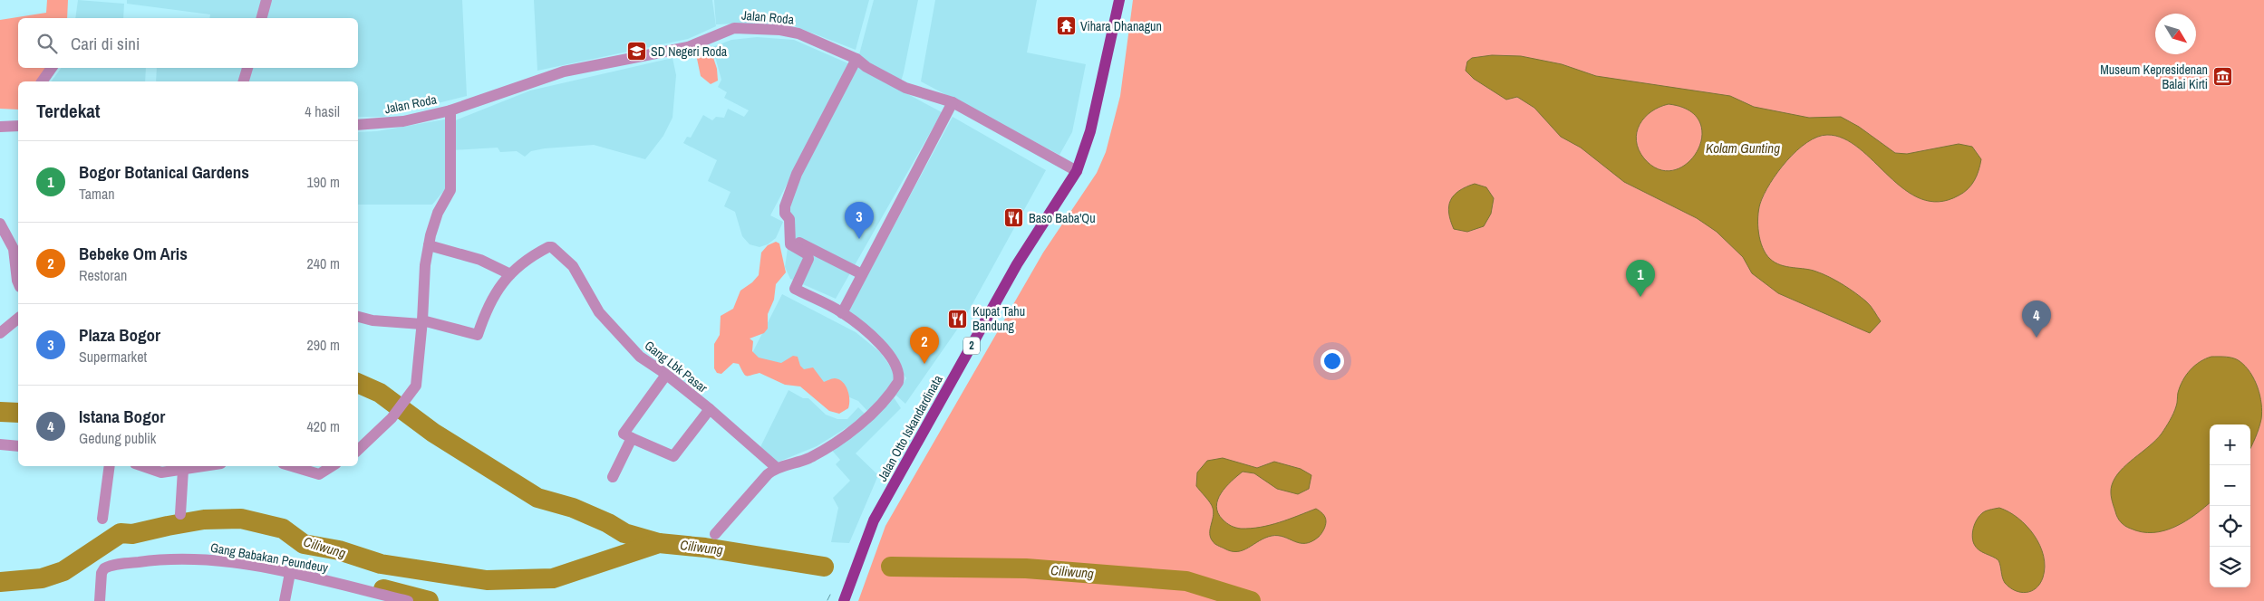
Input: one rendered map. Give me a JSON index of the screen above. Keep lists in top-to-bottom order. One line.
{"streets":{"main road":["2","Jalan Otto Iskandardinata"],"street":["Jalan Roda","Gang Lbk Pasar","Gang Babakan Peundeuy"]},"crossings":[["Jalan Roda","Jalan Otto Iskandardinata"]],"water":["Kolam Gunting","Ciliwung"],"places":{"temple":["Vihara Dhanagun"],"school or university":["SD Negeri Roda"],"museum":["Museum Kepresidenan Balai Kirti"],"restaurant":["Baso Baba'Qu","Kupat Tahu Bandung"]},"north":"bottom right","page":{"search":"Cari di sini","heading":["Terdekat","4 hasil"],"list":[{"mark":"1","name":"Bogor Botanical Gardens","note":"Taman","value":"190 m"},{"mark":"2","name":"Bebeke Om Aris","note":"Restoran","value":"240 m"},{"mark":"3","name":"Plaza Bogor","note":"Supermarket","value":"290 m"},{"mark":"4","name":"Istana Bogor","note":"Gedung publik","value":"420 m"}],"pins":["3","1","4","2"],"map_buttons":["+","−"]}}
